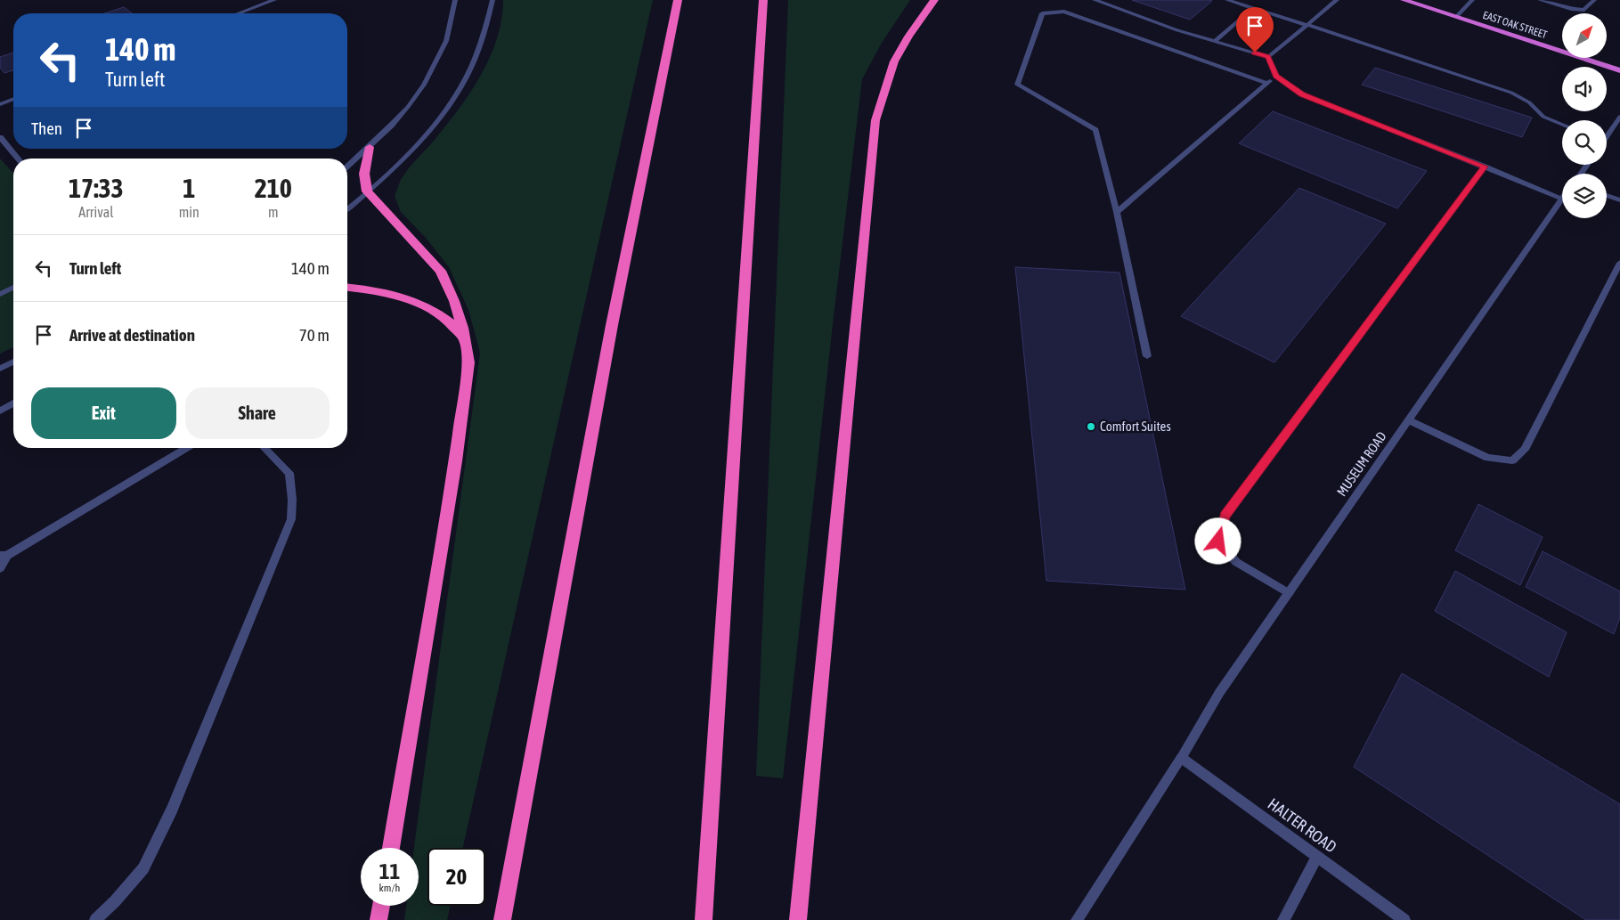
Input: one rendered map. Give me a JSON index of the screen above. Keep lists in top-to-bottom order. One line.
{"streets":{"highway":["EAST OAK STREET"],"street":["MUSEUM ROAD","HALTER ROAD"]},"crossings":[["MUSEUM ROAD","HALTER ROAD"]],"places":["Comfort Suites"],"north":"top right","page":{"turn":["140 m","Turn left"],"then":"Then","eta":["17:33","Arrival","1","min","210","m"],"list":[{"name":"Turn left","value":"140 m"},{"name":"Arrive at destination","value":"70 m"}],"buttons":["Exit","Share"],"speed":"11 km/h","limit":"20"}}
